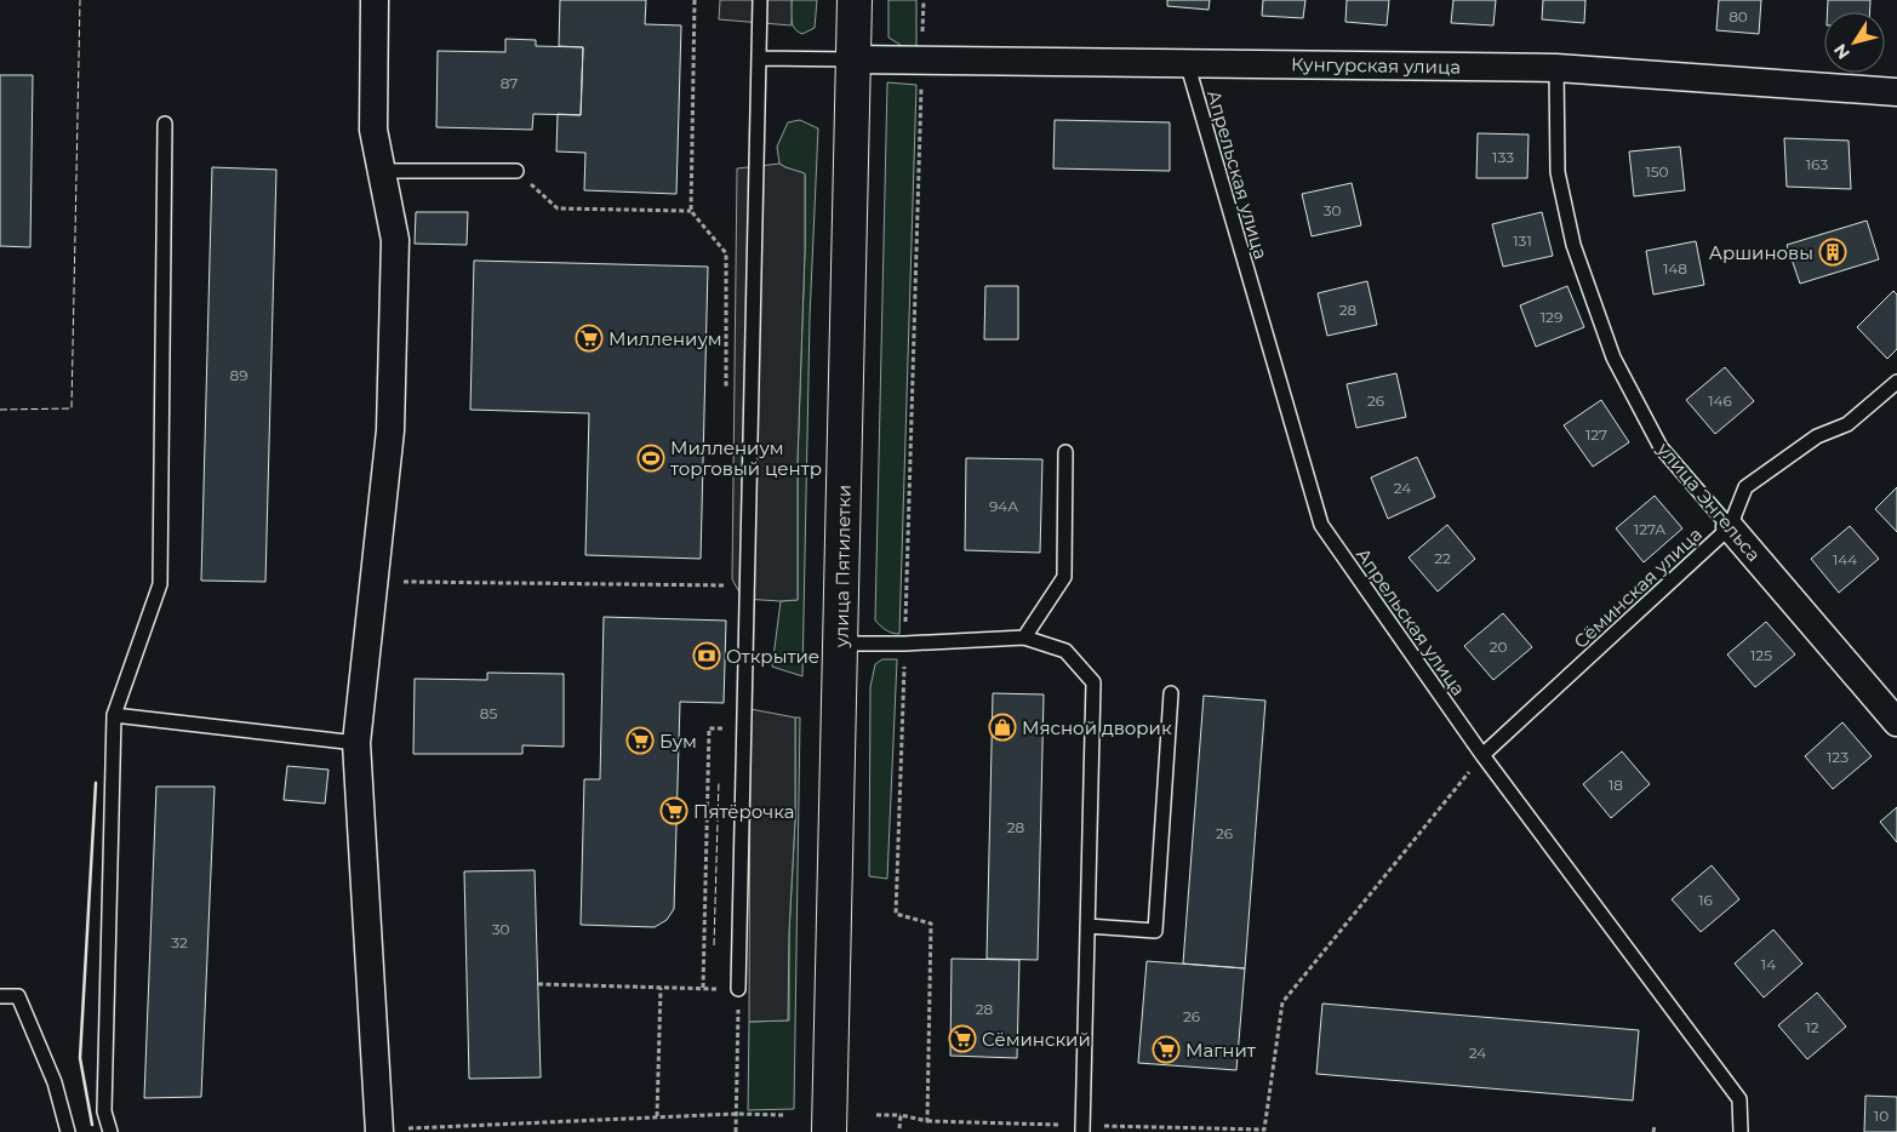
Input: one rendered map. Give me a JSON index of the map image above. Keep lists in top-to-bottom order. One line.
{"streets":{"main road":["улица Пятилетки"],"street":["Кунгурская улица","улица Энгельса"],"lane":["Апрельская улица","Сёминская улица"]},"crossings":[["Кунгурская улица","Апрельская улица"],["Кунгурская улица","улица Энгельса"],["Кунгурская улица","улица Пятилетки"],["Апрельская улица","Сёминская улица"],["улица Энгельса","Сёминская улица"]],"places":{"building":["Аршиновы"],"supermarket":["Миллениум","Бум","Пятёрочка","Сёминский","Магнит"],"sports":["Миллениум торговый центр"],"bank":["Открытие"],"shop":["Мясной дворик"]},"house_numbers":["80","87","133","163","150","30","131","148","28","129","89","26","146","127","24","94А","127А","22","144","20","125","85","123","18","28","26","16","30","32","14","28","26","12","24","10"],"north":"bottom left"}
